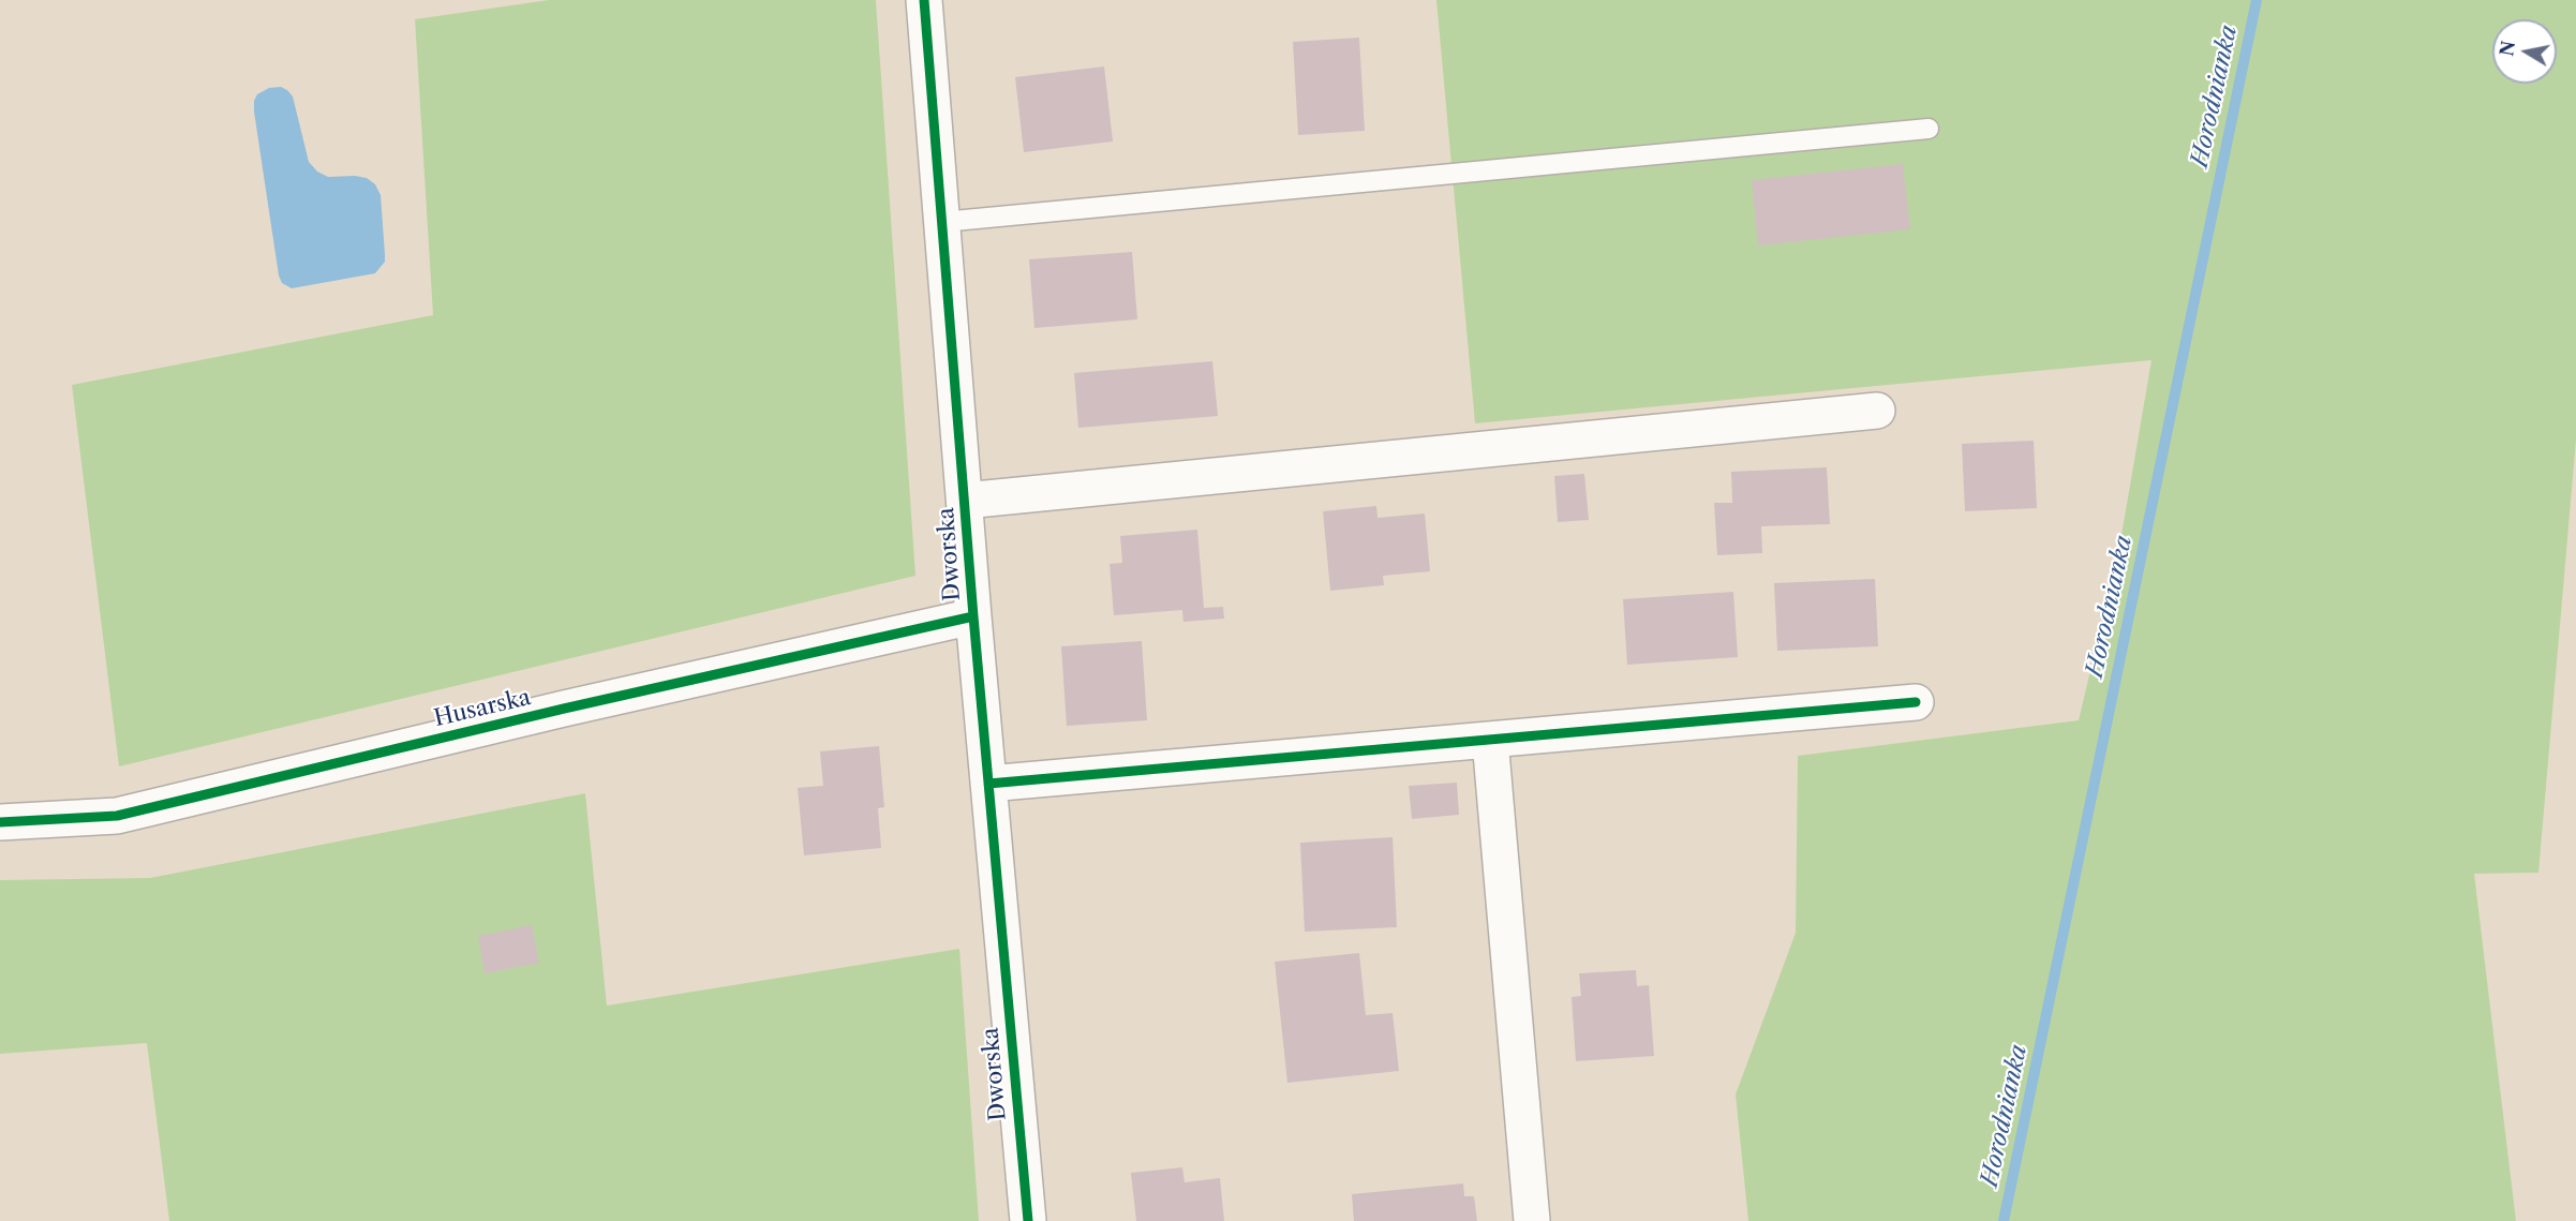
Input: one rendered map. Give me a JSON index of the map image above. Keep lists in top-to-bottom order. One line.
{"streets":{"street":["Dworska","Husarska"]},"crossings":[["Dworska","Husarska"]],"water":["Horodnianka"],"north":"left"}
